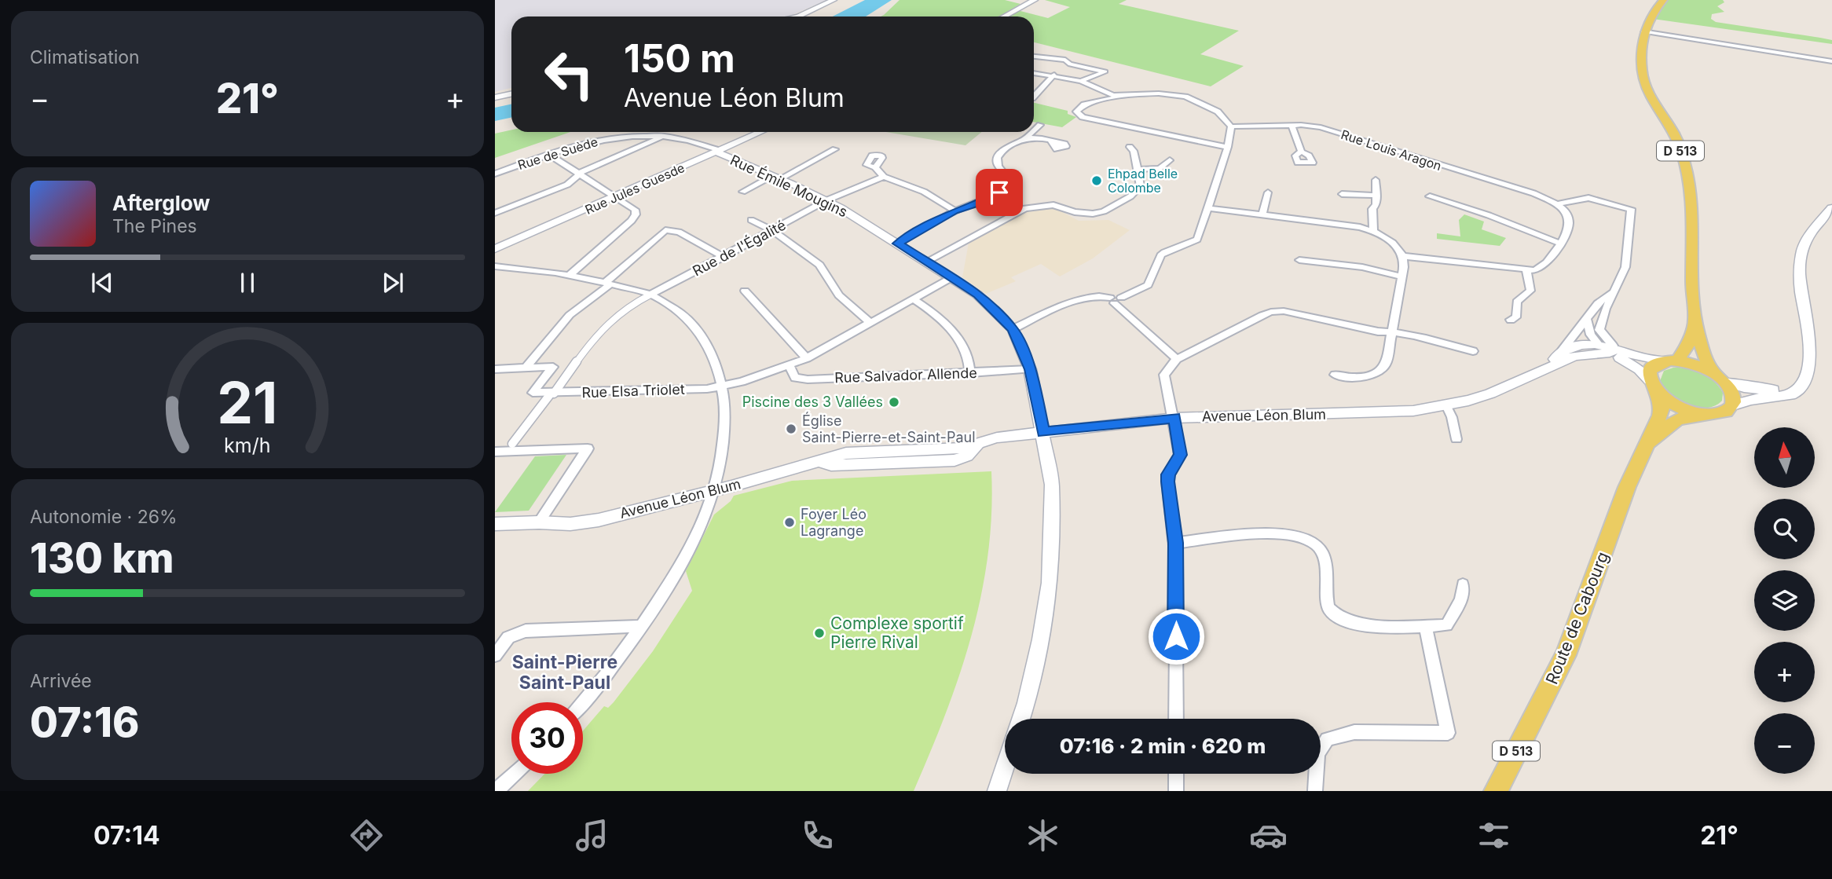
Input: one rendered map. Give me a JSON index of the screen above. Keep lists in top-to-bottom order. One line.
{"streets":{"main road":["D 513","Route de Cabourg"],"street":["Rue Louis Aragon","Rue de Suède","Rue Émile Mougins","Rue Jules Guesde","Rue de l'Égalité","Rue Salvador Allende","Rue Elsa Triolet","Avenue Léon Blum"]},"crossings":[["D 513","Route de Cabourg"],["Rue de Suède","Rue Émile Mougins"],["Rue de Suède","Rue Jules Guesde"],["Rue Émile Mougins","Rue Jules Guesde"],["Rue Émile Mougins","Rue de l'Égalité"],["Rue Émile Mougins","Rue Salvador Allende"],["Rue Émile Mougins","Rue Elsa Triolet"],["Rue Émile Mougins","Avenue Léon Blum"],["Rue Salvador Allende","Rue Elsa Triolet"]],"districts":["Saint-Pierre Saint-Paul"],"places":["Ehpad Belle Colombe","Piscine des 3 Vallées","Église Saint-Pierre-et-Saint-Paul","Foyer Léo Lagrange","Complexe sportif Pierre Rival"],"north":"top","page":{"tile":["Climatisation",["Autonomie · 26%","130 km"],["Arrivée","07:16"]],"turn":["150 m","Avenue Léon Blum"],"heat":["−","21°","+"],"song":["Afterglow","The Pines"],"map_buttons":["+","−"],"limit":"30","trip":"07:16 · 2 min · 620 m","tabs":["07:14","21°"],"gauge":["21","km/h"]}}
